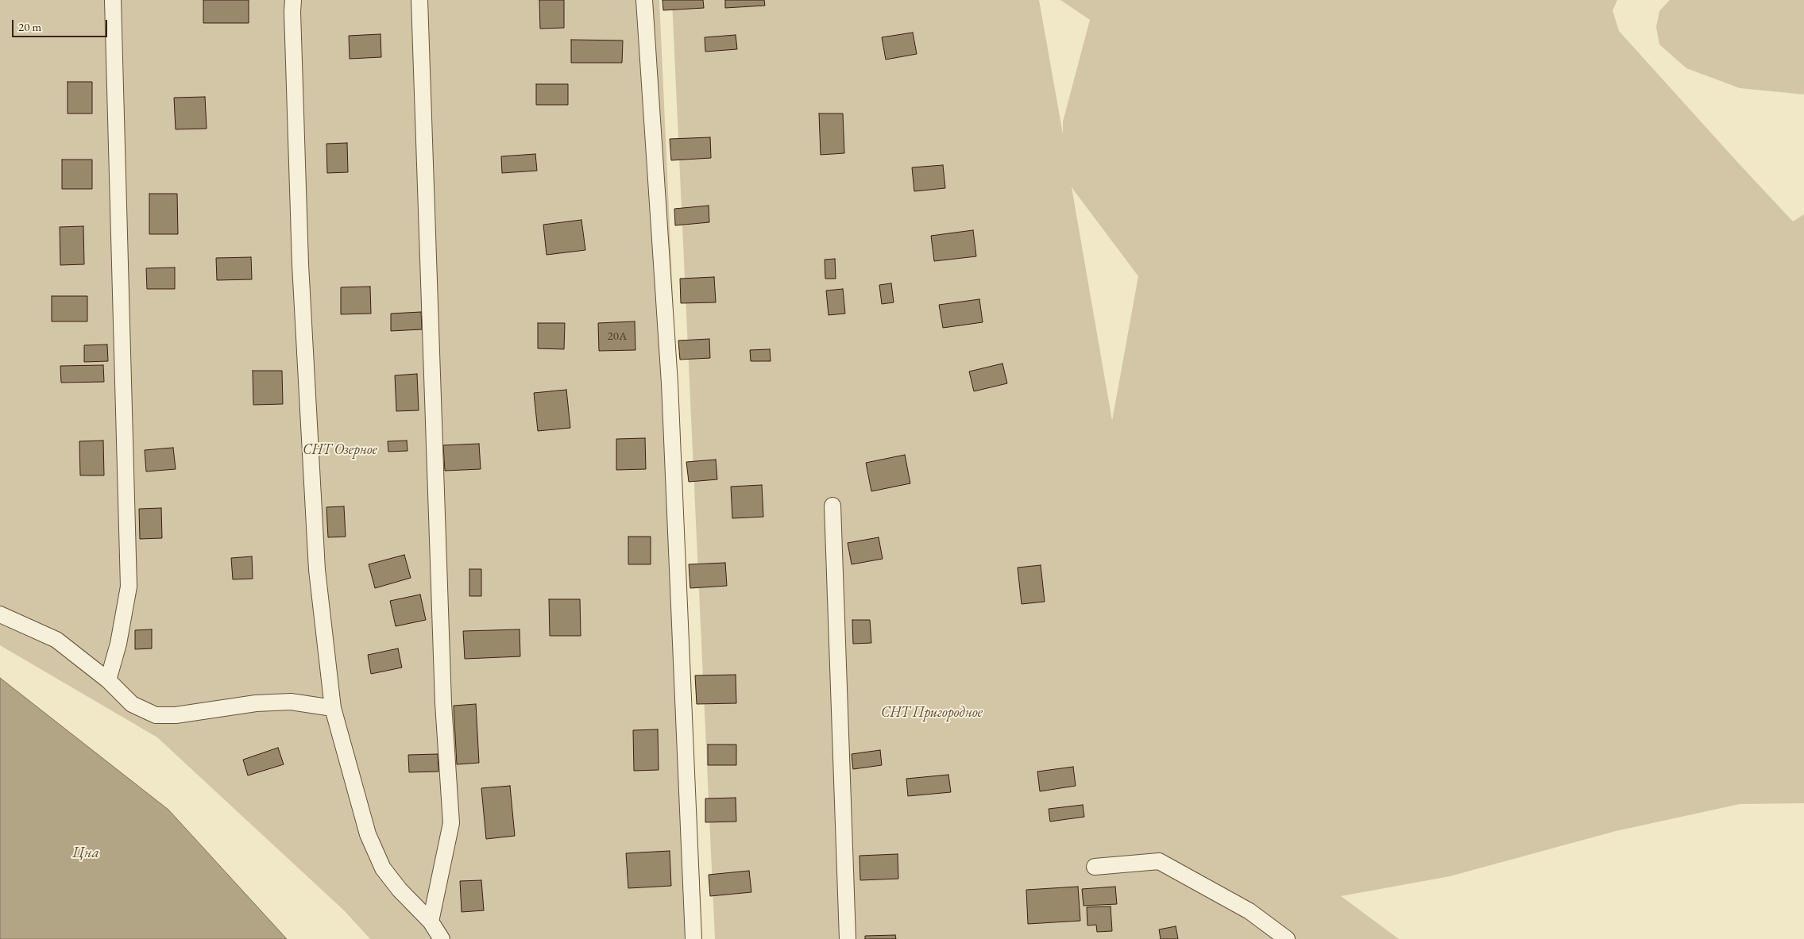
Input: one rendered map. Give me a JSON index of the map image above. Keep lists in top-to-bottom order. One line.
{"water":["Цна"],"parks":["СНТ Озерное","СНТ Пригородное"],"house_numbers":["20А"],"scale_bar":"20 m"}
